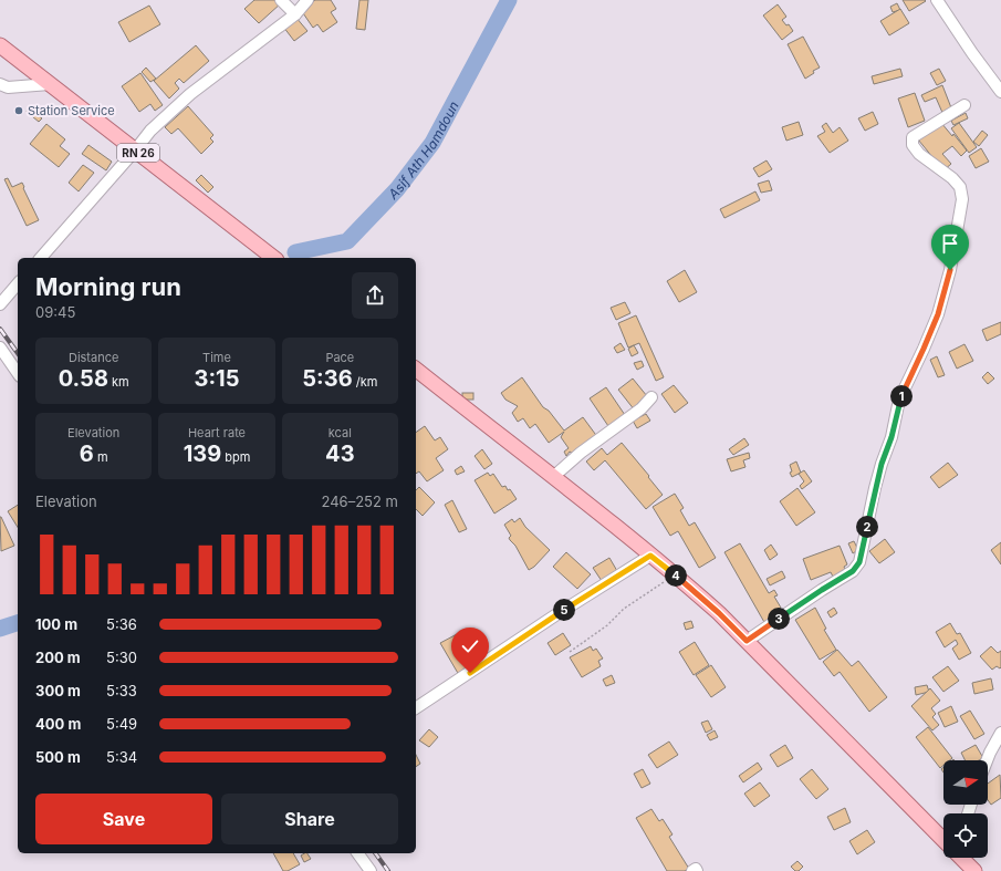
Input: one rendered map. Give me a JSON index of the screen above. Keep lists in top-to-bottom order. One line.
{"streets":{"main road":["RN 26"]},"water":["Asif Ath Hamdoun"],"places":["Station Service"],"north":"right","page":{"heading":["Morning run","09:45"],"stats":[["Distance","0.58 km"],["Time","3:15"],["Pace","5:36 /km"],["Elevation","6 m"],["Heart rate","139 bpm"],["kcal","43"]],"pins":["1","2","4","5","3"],"chart":["Elevation","246–252 m"],"list":[{"name":"100 m","note":"5:36"},{"name":"200 m","note":"5:30"},{"name":"300 m","note":"5:33"},{"name":"400 m","note":"5:49"},{"name":"500 m","note":"5:34"}],"buttons":["Save","Share"]}}
